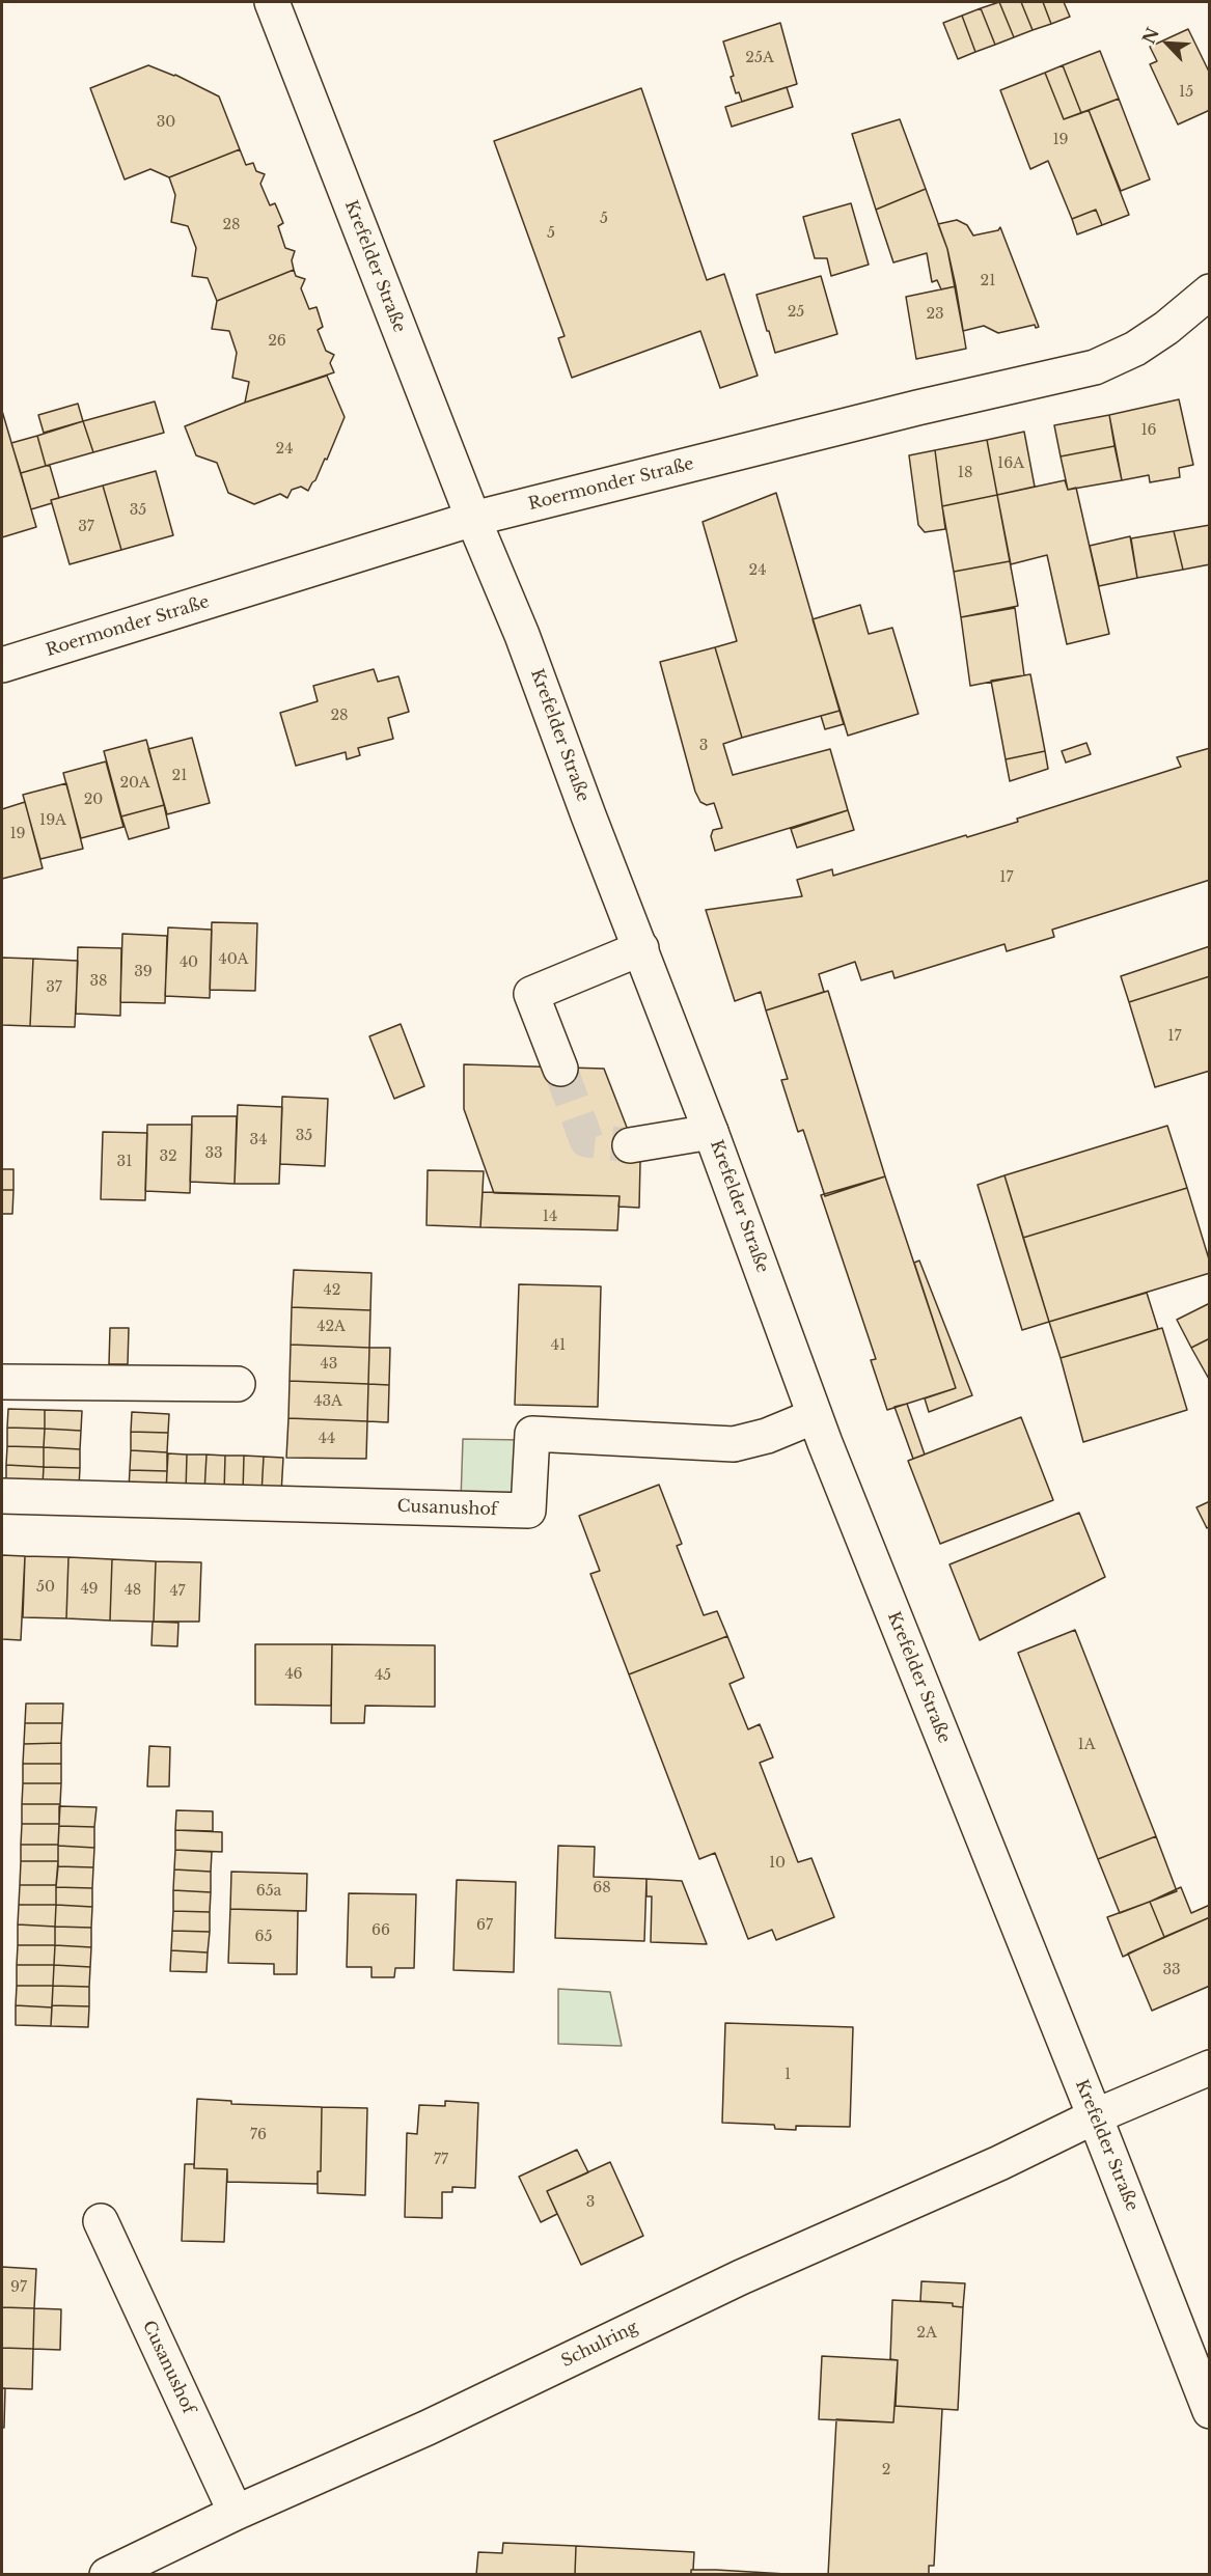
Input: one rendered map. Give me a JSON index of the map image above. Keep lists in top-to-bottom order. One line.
{"streets":{"street":["Krefelder Straße","Roermonder Straße","Cusanushof","Schulring"]},"crossings":[["Krefelder Straße","Roermonder Straße"],["Krefelder Straße","Cusanushof"],["Krefelder Straße","Schulring"],["Cusanushof","Schulring"]],"house_numbers":["25A","15","30","19","5","28","5","21","25","23","26","16","24","16A","18","35","37","24","28","3","21","20A","20","19A","19","17","40A","40","39","38","37","17","35","34","33","32","31","14","42","42A","41","43","43A","44","50","49","48","47","46","45","1A","10","68","65a","67","66","65","33","1","76","77","3","97","2A","2"],"north":"top left"}
